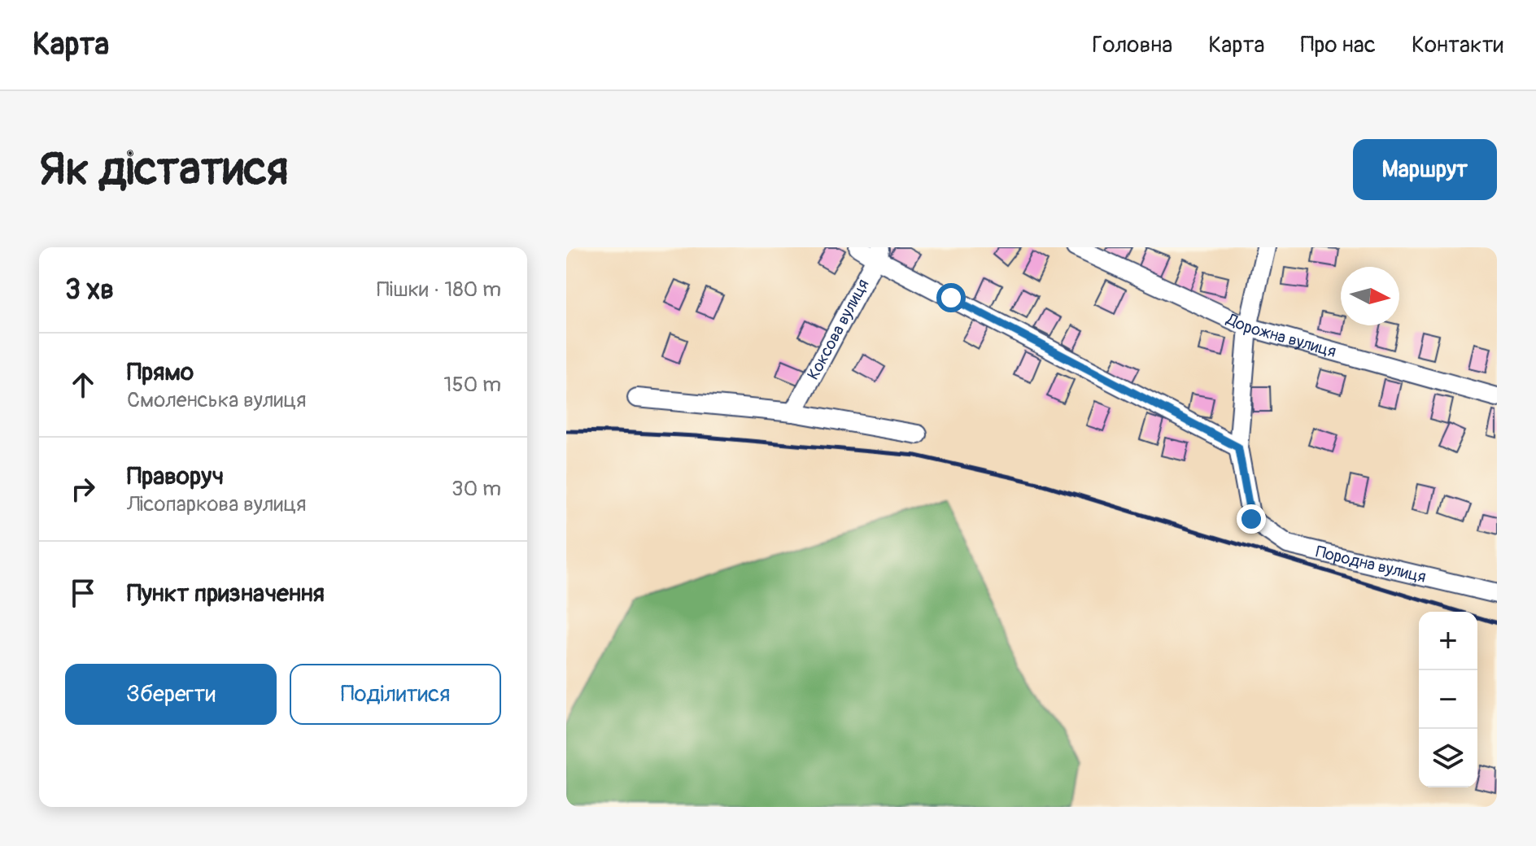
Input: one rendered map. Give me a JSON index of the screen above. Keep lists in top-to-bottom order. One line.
{"streets":{"street":["Коксова вулиця","Дорожна вулиця","Породна вулиця"]},"north":"right","page":{"header":"Карта","nav":["Головна","Карта","Про нас","Контакти"],"buttons":["Маршрут",["Зберегти","Поділитися"]],"title":"Як дістатися","heading":["3 хв","Пішки · 180 m"],"list":[["Прямо","Смоленська вулиця","150 m"],["Праворуч","Лісопаркова вулиця","30 m"],"Пункт призначення"],"map_buttons":["+","−"]}}
